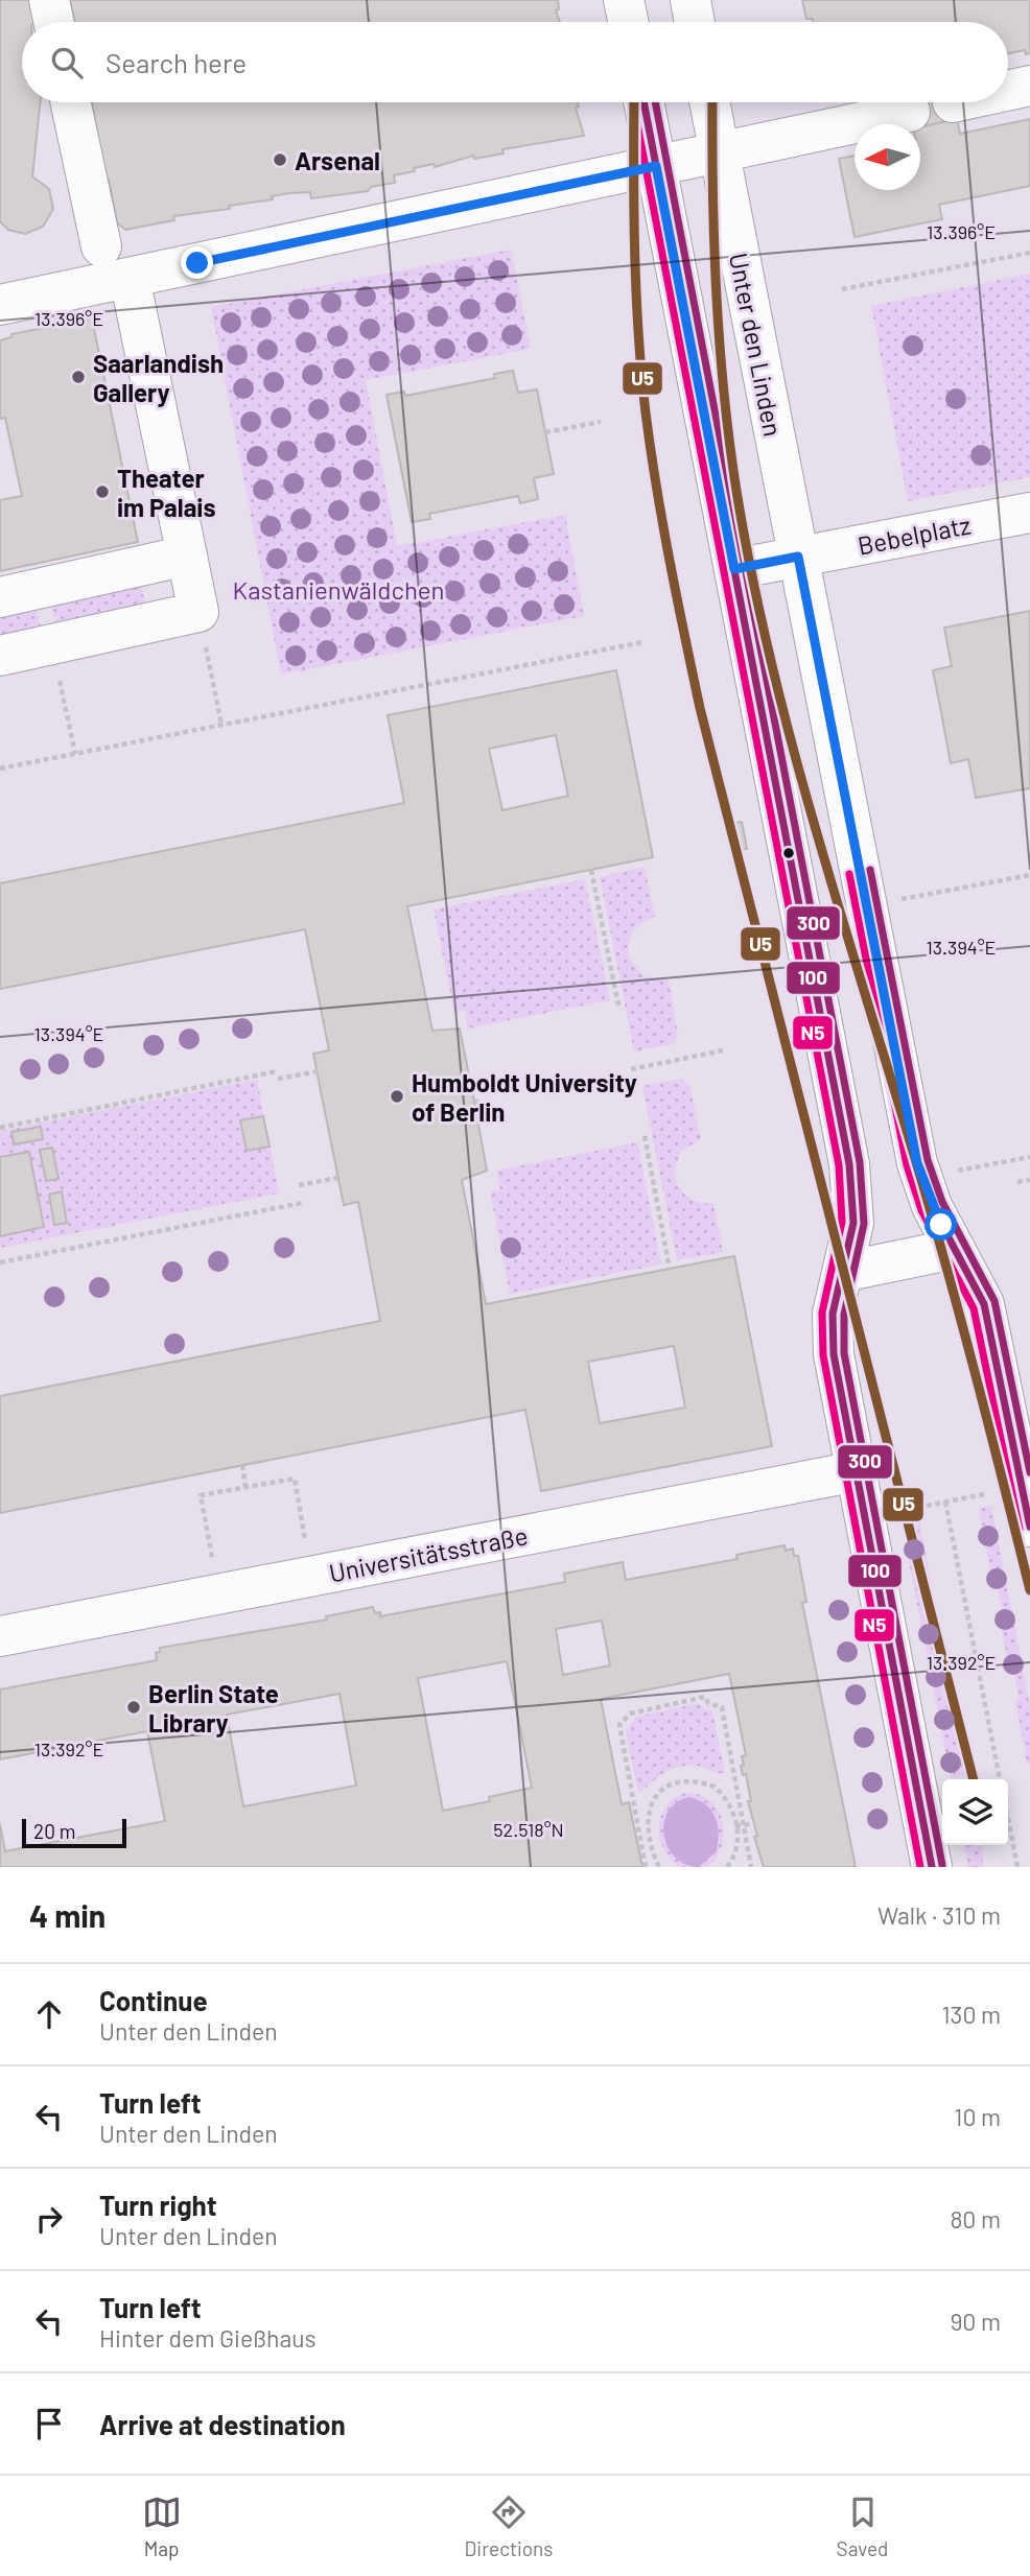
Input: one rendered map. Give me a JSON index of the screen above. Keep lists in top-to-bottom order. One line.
{"streets":{"main road":["Unter den Linden","Bebelplatz","Universitätsstraße"]},"crossings":[["Unter den Linden","Bebelplatz"]],"parks":["Kastanienwäldchen"],"places":["Arsenal","Saarlandish Gallery","Theater im Palais","Humboldt University of Berlin","Berlin State Library"],"lines":["transit line U5","transit line 100","transit line N5","transit line 300"],"scale_bar":"20 m","north":"left","page":{"search":"Search here","scale":"20 m","heading":["4 min","Walk · 310 m"],"list":[["Continue","Unter den Linden","130 m"],["Turn left","Unter den Linden","10 m"],["Turn right","Unter den Linden","80 m"],["Turn left","Hinter dem Gießhaus","90 m"],"Arrive at destination"],"nav":["Map","Directions","Saved"]},"coordinates":["13.396°E","13.394°E","13.392°E","52.518°N"]}
